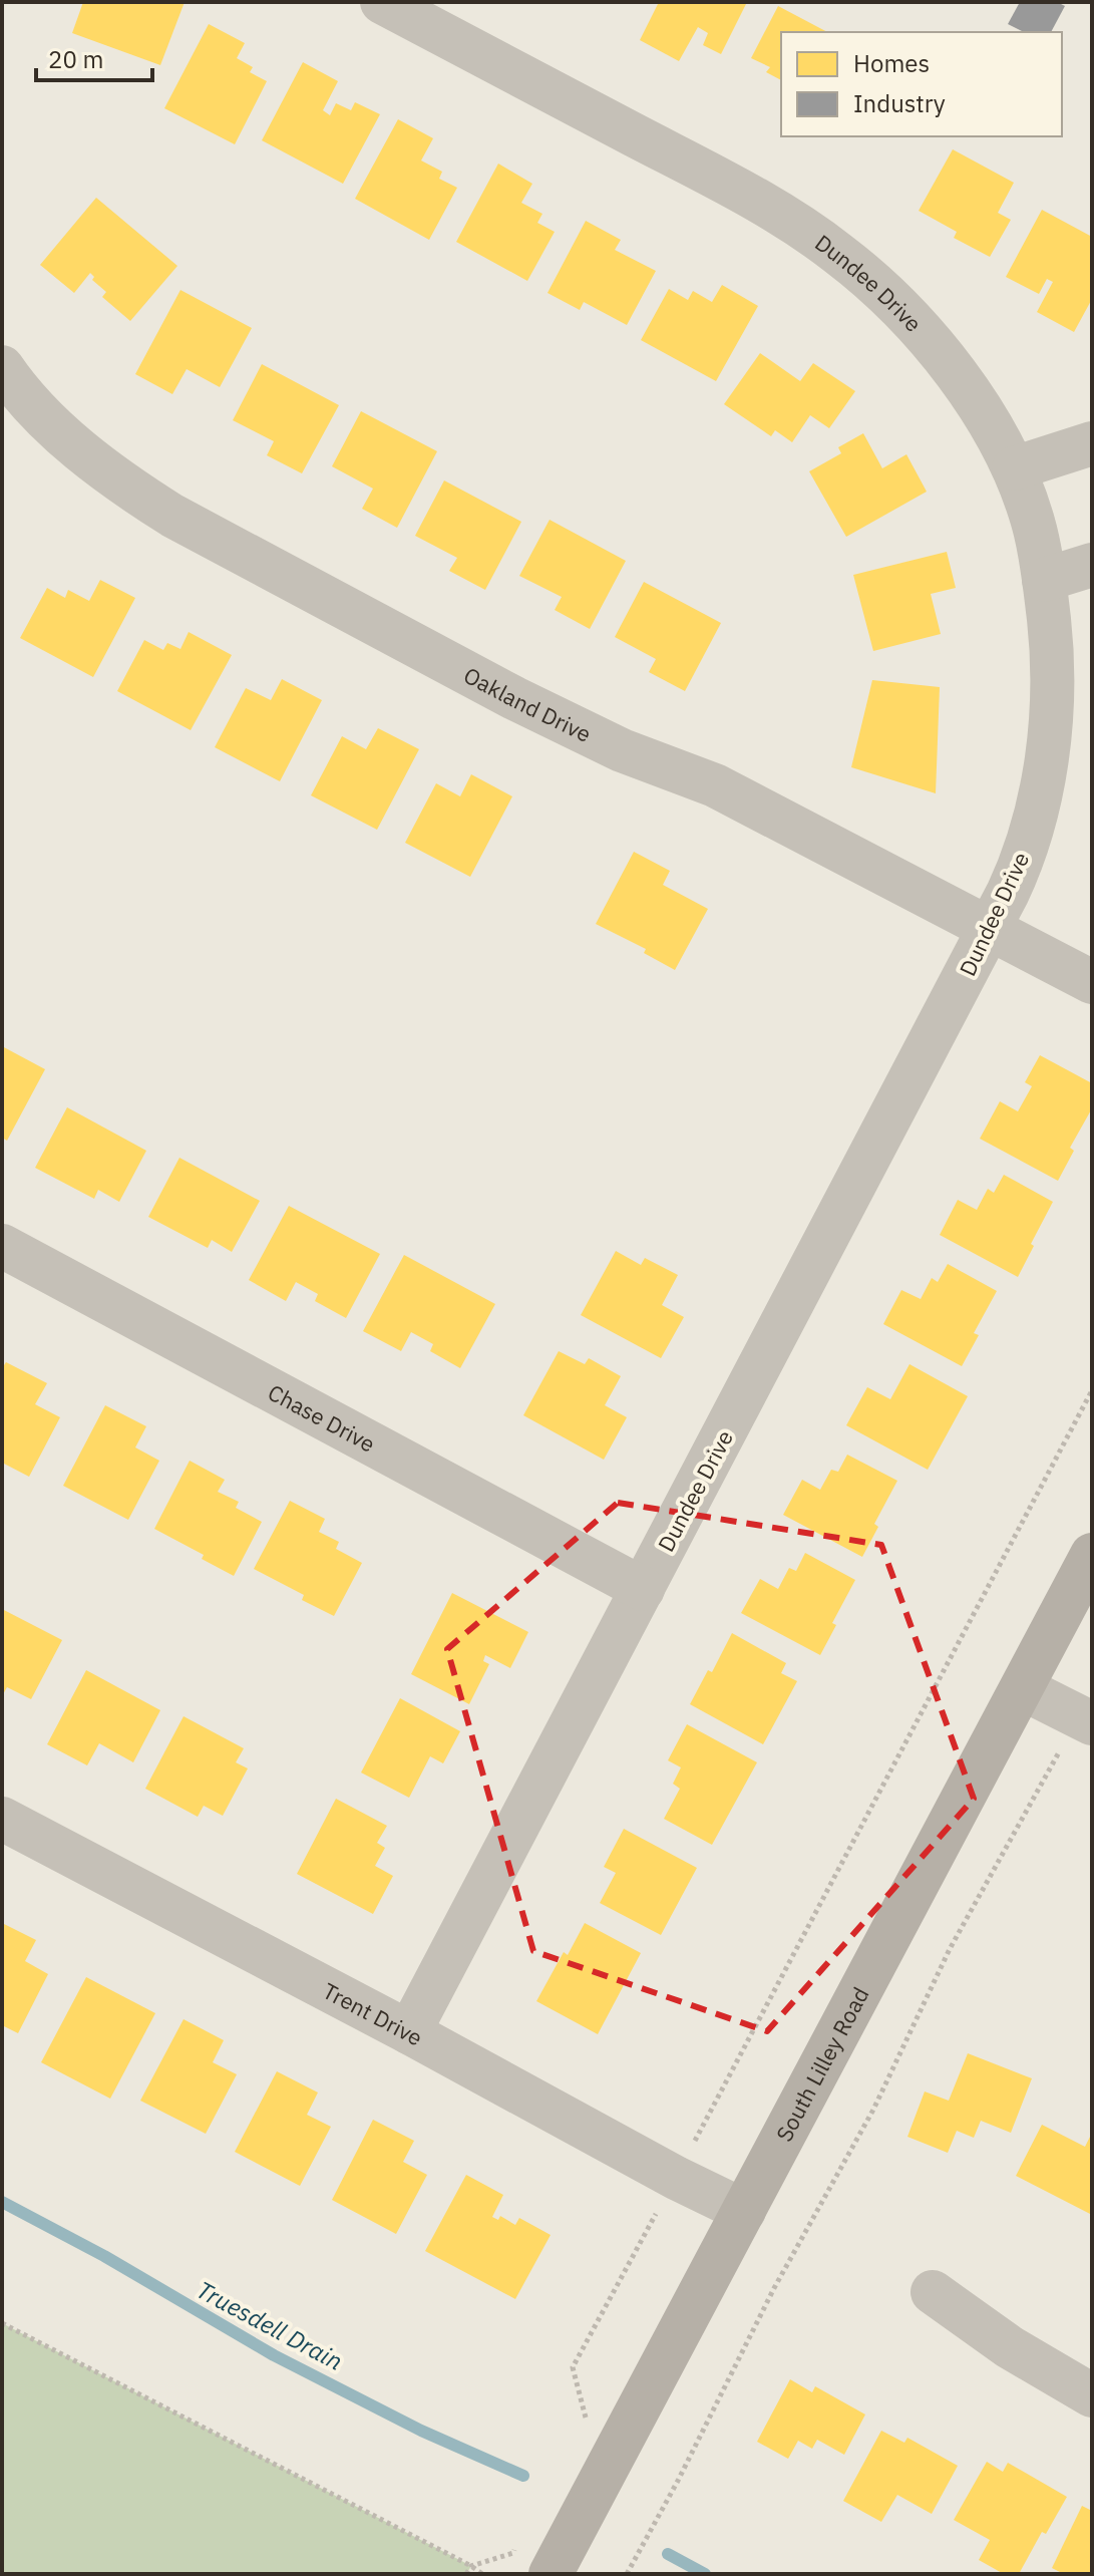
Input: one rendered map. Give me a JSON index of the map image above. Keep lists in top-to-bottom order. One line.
{"streets":{"street":["Dundee Drive","Oakland Drive","Chase Drive","Trent Drive","South Lilley Road"]},"crossings":[["Dundee Drive","Oakland Drive"],["Dundee Drive","Chase Drive"],["Dundee Drive","Trent Drive"],["Trent Drive","South Lilley Road"]],"water":["Truesdell Drain"],"legend":["Homes","Industry"],"scale_bar":"20 m"}
